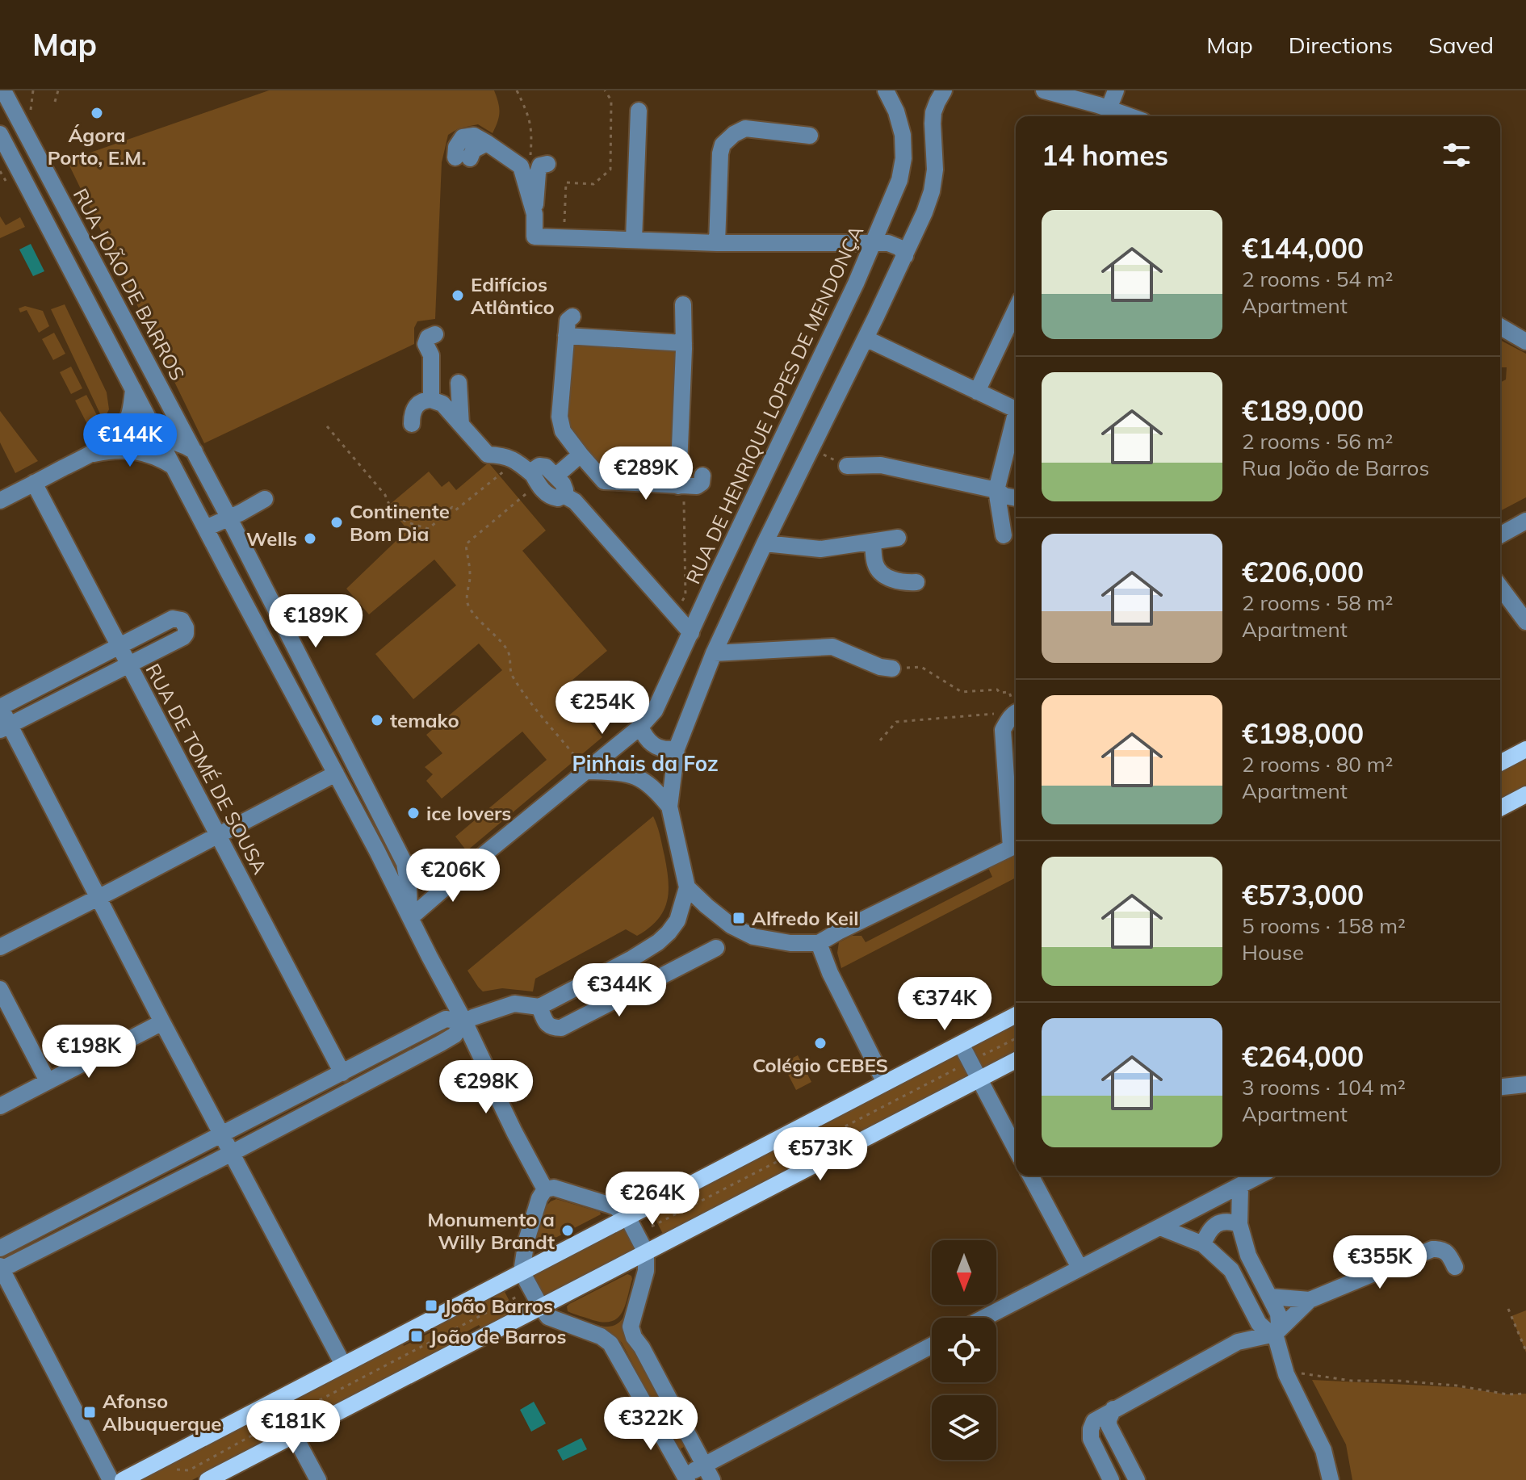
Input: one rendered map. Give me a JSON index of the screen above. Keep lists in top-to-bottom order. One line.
{"streets":{"street":["RUA JOÃO DE BARROS","RUA DE HENRIQUE LOPES DE MENDONÇA","RUA DE TOMÉ DE SOUSA"]},"crossings":[["RUA JOÃO DE BARROS","RUA DE HENRIQUE LOPES DE MENDONÇA"]],"districts":["Pinhais da Foz"],"places":{"other":["Ágora Porto, E.M.","Edifícios Atlântico","Continente Bom Dia","Wells","temako","ice lovers","Colégio CEBES","Monumento a Willy Brandt"],"transit":["Alfredo Keil","João Barros","João de Barros","Afonso Albuquerque"]},"north":"bottom","page":{"header":"Map","nav":["Map","Directions","Saved"],"heading":"14 homes","list":[{"name":"€144,000","note":"2 rooms · 54 m² · Apartment"},{"name":"€189,000","note":"2 rooms · 56 m² · Rua João de Barros"},{"name":"€206,000","note":"2 rooms · 58 m² · Apartment"},{"name":"€198,000","note":"2 rooms · 80 m² · Apartment"},{"name":"€573,000","note":"5 rooms · 158 m² · House"},{"name":"€264,000","note":"3 rooms · 104 m² · Apartment"}],"price":["€144K","€289K","€189K","€254K","€206K","€344K","€374K","€198K","€298K","€573K","€264K","€355K","€322K","€181K"]}}
